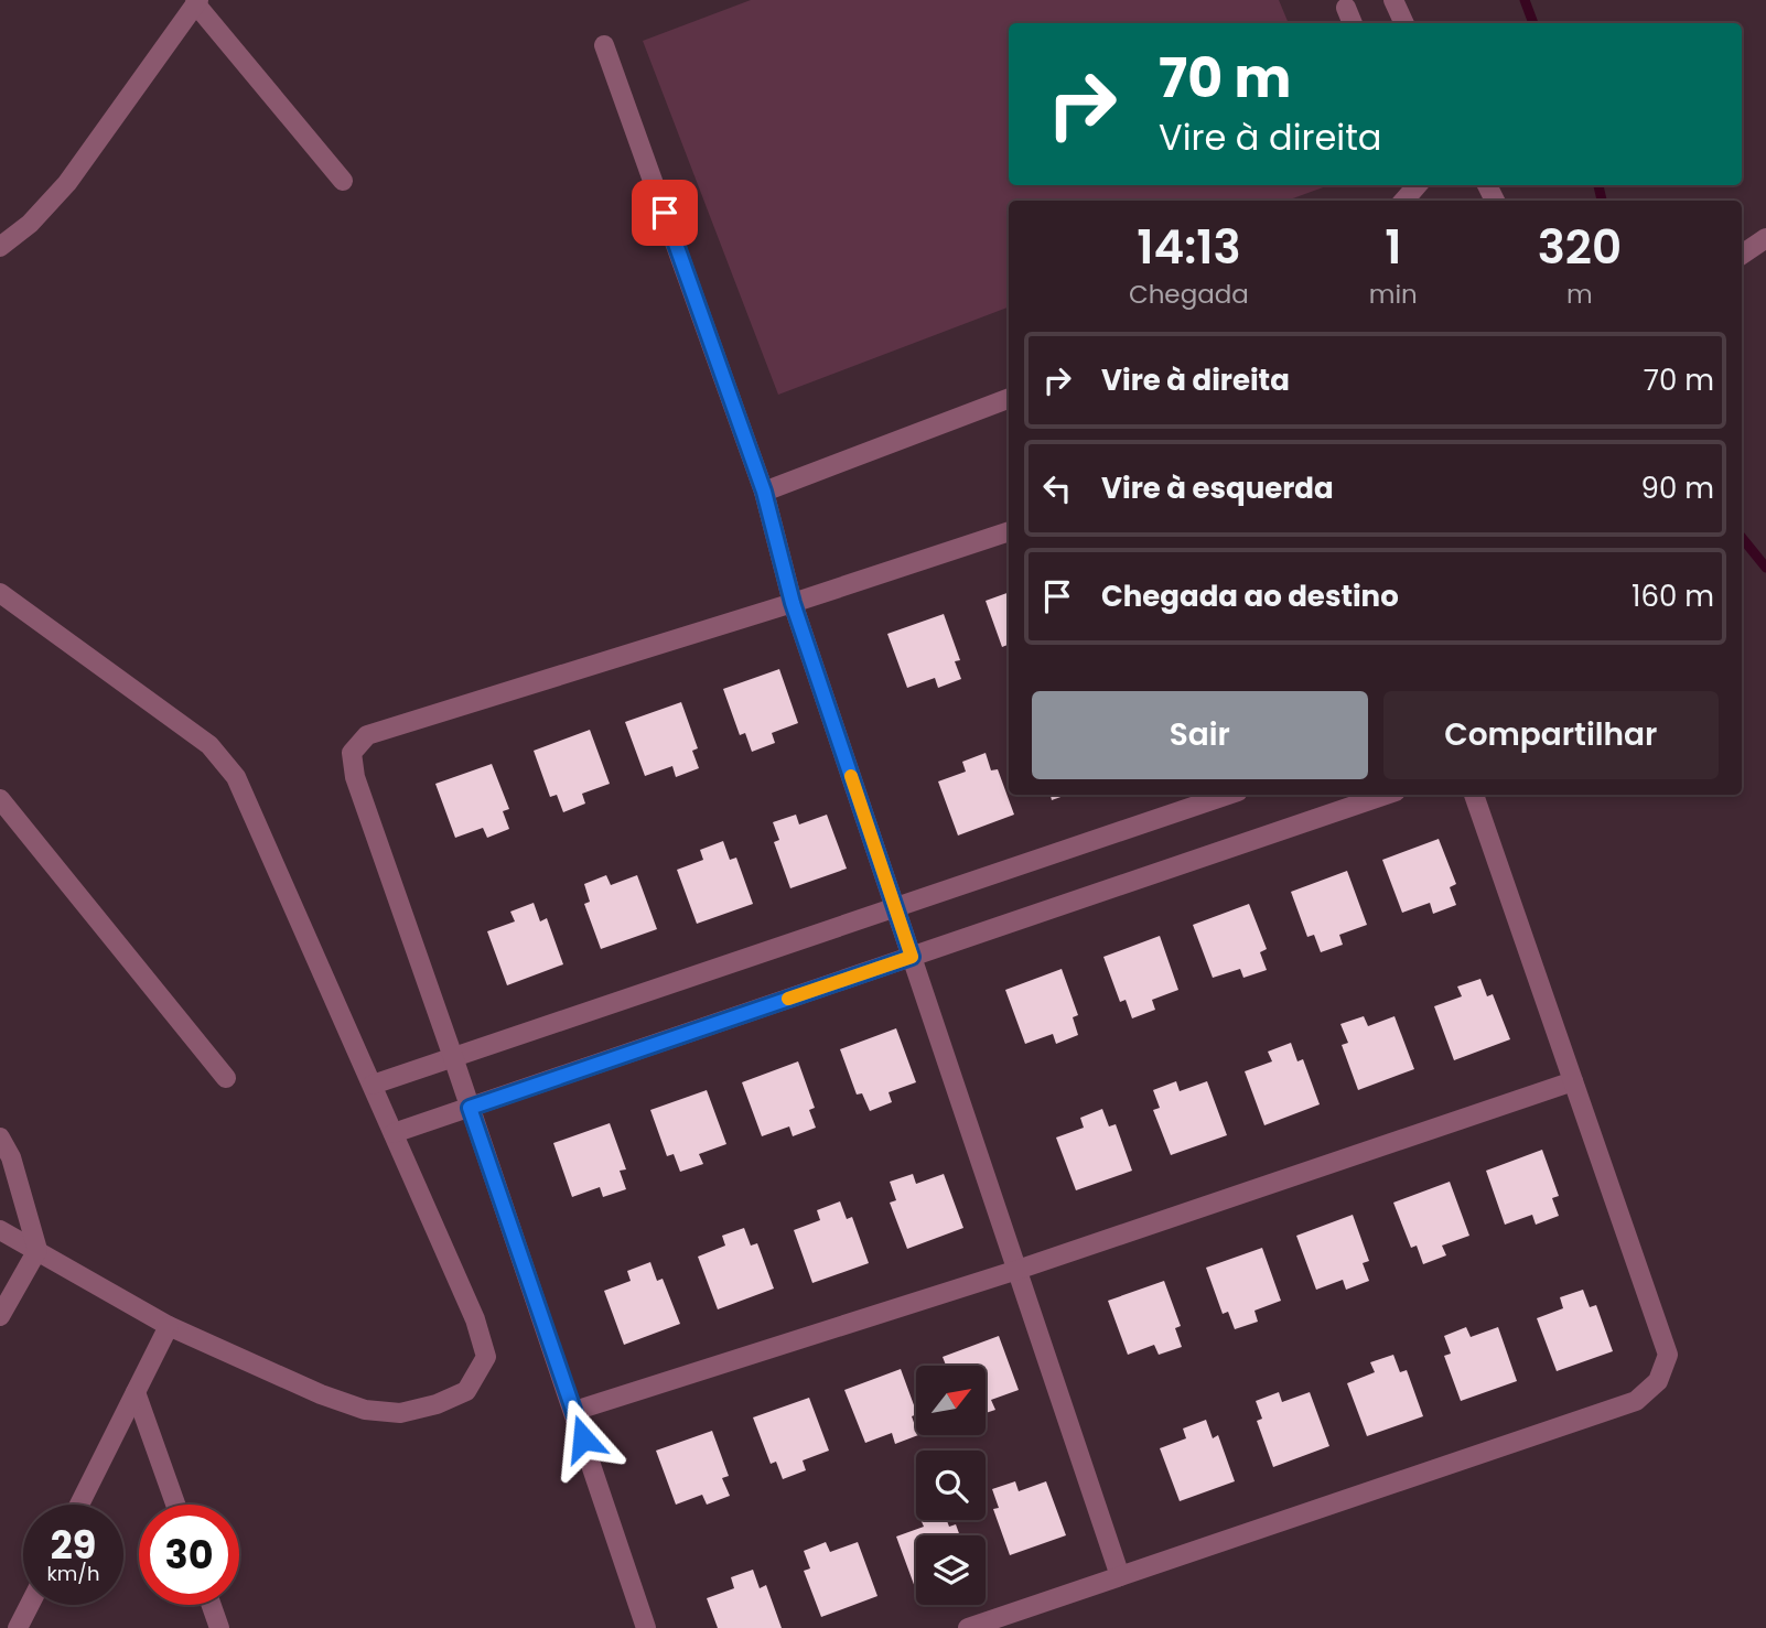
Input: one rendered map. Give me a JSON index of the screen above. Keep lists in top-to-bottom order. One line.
{"north":"top right","page":{"turn":["70 m","Vire à direita"],"eta":["14:13","Chegada","1","min","320","m"],"list":[{"name":"Vire à direita","value":"70 m"},{"name":"Vire à esquerda","value":"90 m"},{"name":"Chegada ao destino","value":"160 m"}],"buttons":["Sair","Compartilhar"],"speed":"29 km/h","limit":"30"}}
